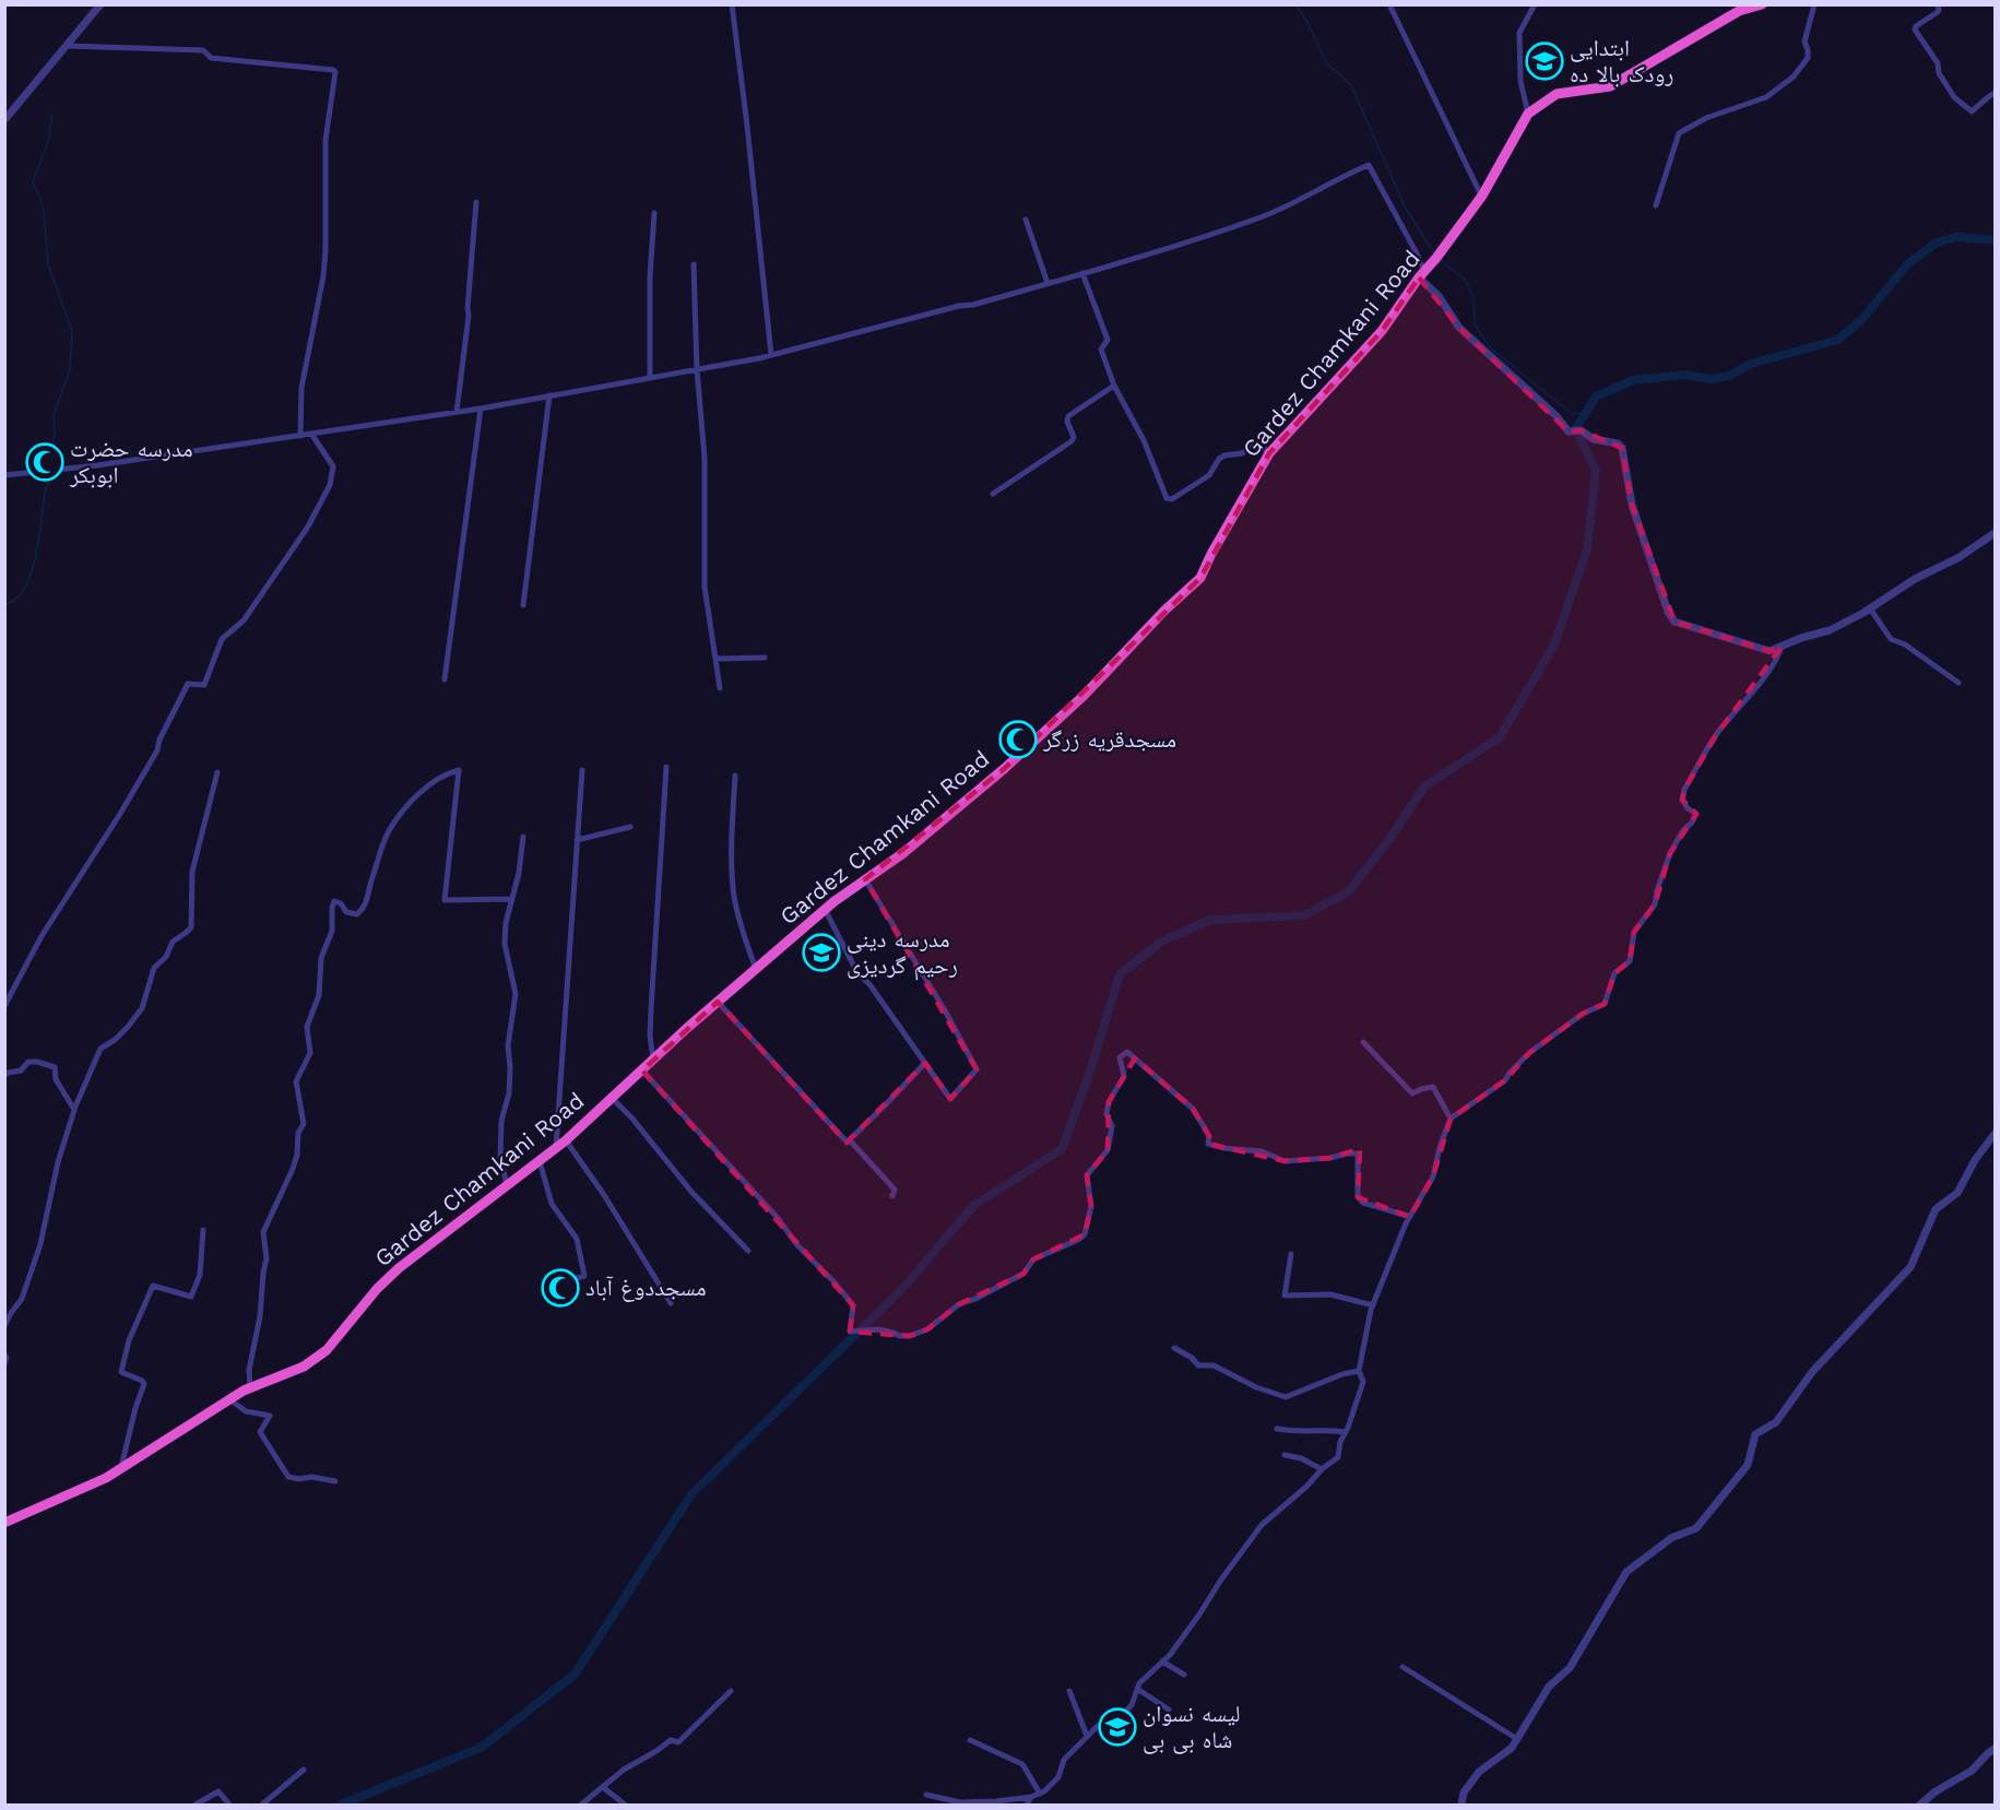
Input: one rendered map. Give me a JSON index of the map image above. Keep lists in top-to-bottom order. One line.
{"streets":{"highway":["Gardez Chamkani Road"]},"places":{"school or university":["ابتدایی رودک بالا ده","مدرسه دینی رحیم گردیزی","لیسه نسوان شاه بی بی"],"mosque":["مدرسه حضرت ابوبکر","مسجدقریه زرگر","مسجددوغ آباد"]}}
